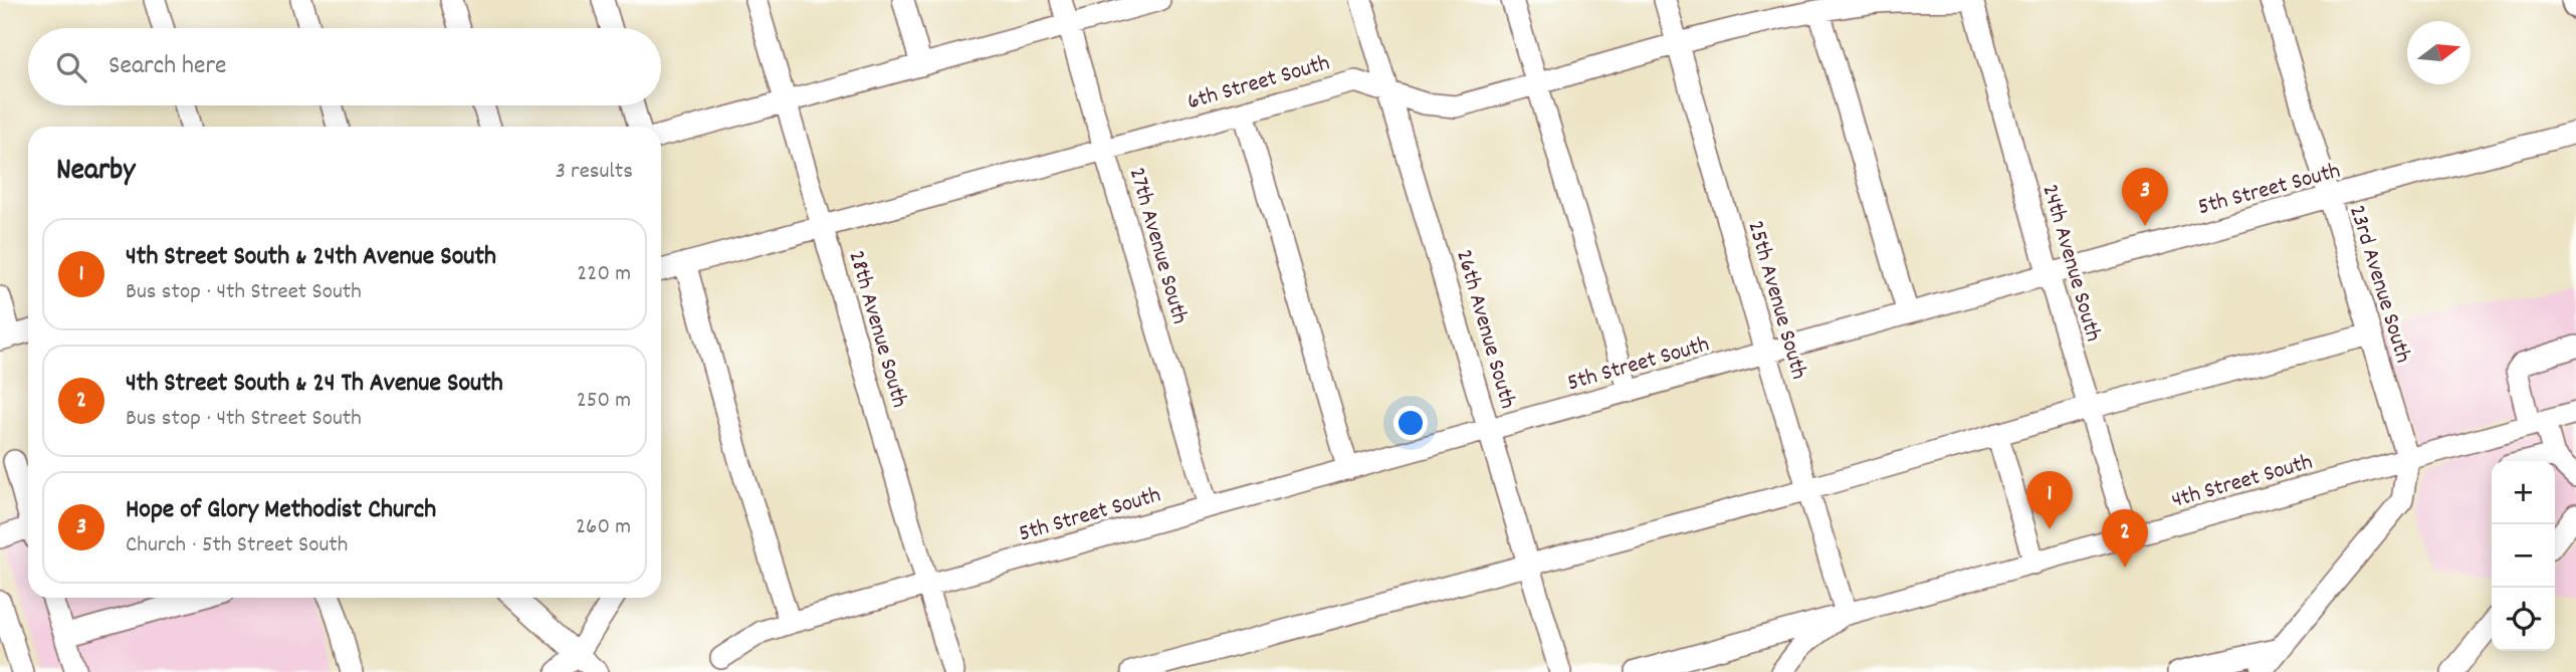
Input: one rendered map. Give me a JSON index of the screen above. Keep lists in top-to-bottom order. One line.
{"streets":{"street":["6th Street South","5th Street South","27th Avenue South","24th Avenue South","23rd Avenue South","25th Avenue South","28th Avenue South","26th Avenue South","4th Street South"]},"crossings":[["6th Street South","27th Avenue South"],["6th Street South","25th Avenue South"],["6th Street South","28th Avenue South"],["6th Street South","26th Avenue South"],["5th Street South","27th Avenue South"],["5th Street South","24th Avenue South"],["5th Street South","23rd Avenue South"],["5th Street South","25th Avenue South"],["5th Street South","28th Avenue South"],["5th Street South","26th Avenue South"],["24th Avenue South","4th Street South"],["23rd Avenue South","4th Street South"],["25th Avenue South","4th Street South"]],"north":"right","page":{"search":"Search here","heading":["Nearby","3 results"],"pins":["3","1","2"],"list":[{"mark":"1","name":"4th Street South & 24th Avenue South","note":"Bus stop · 4th Street South","value":"220 m"},{"mark":"2","name":"4th Street South & 24 Th Avenue South","note":"Bus stop · 4th Street South","value":"250 m"},{"mark":"3","name":"Hope of Glory Methodist Church","note":"Church · 5th Street South","value":"260 m"}],"map_buttons":["+","−"]}}
